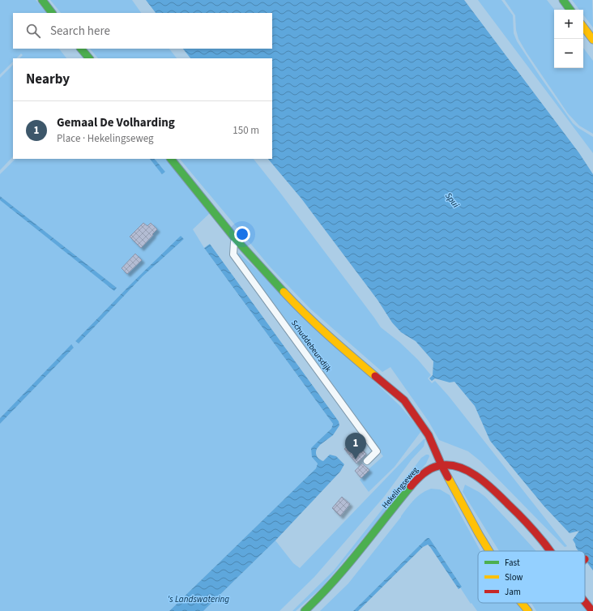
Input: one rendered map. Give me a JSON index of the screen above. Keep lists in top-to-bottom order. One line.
{"streets":{"street":["Schuddebeursdijk","Hekelingseweg"]},"crossings":[["Schuddebeursdijk","Hekelingseweg"]],"water":["Spui","'s Landswatering"],"legend":["Fast","Slow","Jam"],"page":{"map_buttons":["+","−"],"search":"Search here","heading":"Nearby","list":[{"mark":"1","name":"Gemaal De Volharding","note":"Place · Hekelingseweg","value":"150 m"}],"pins":"1"}}
